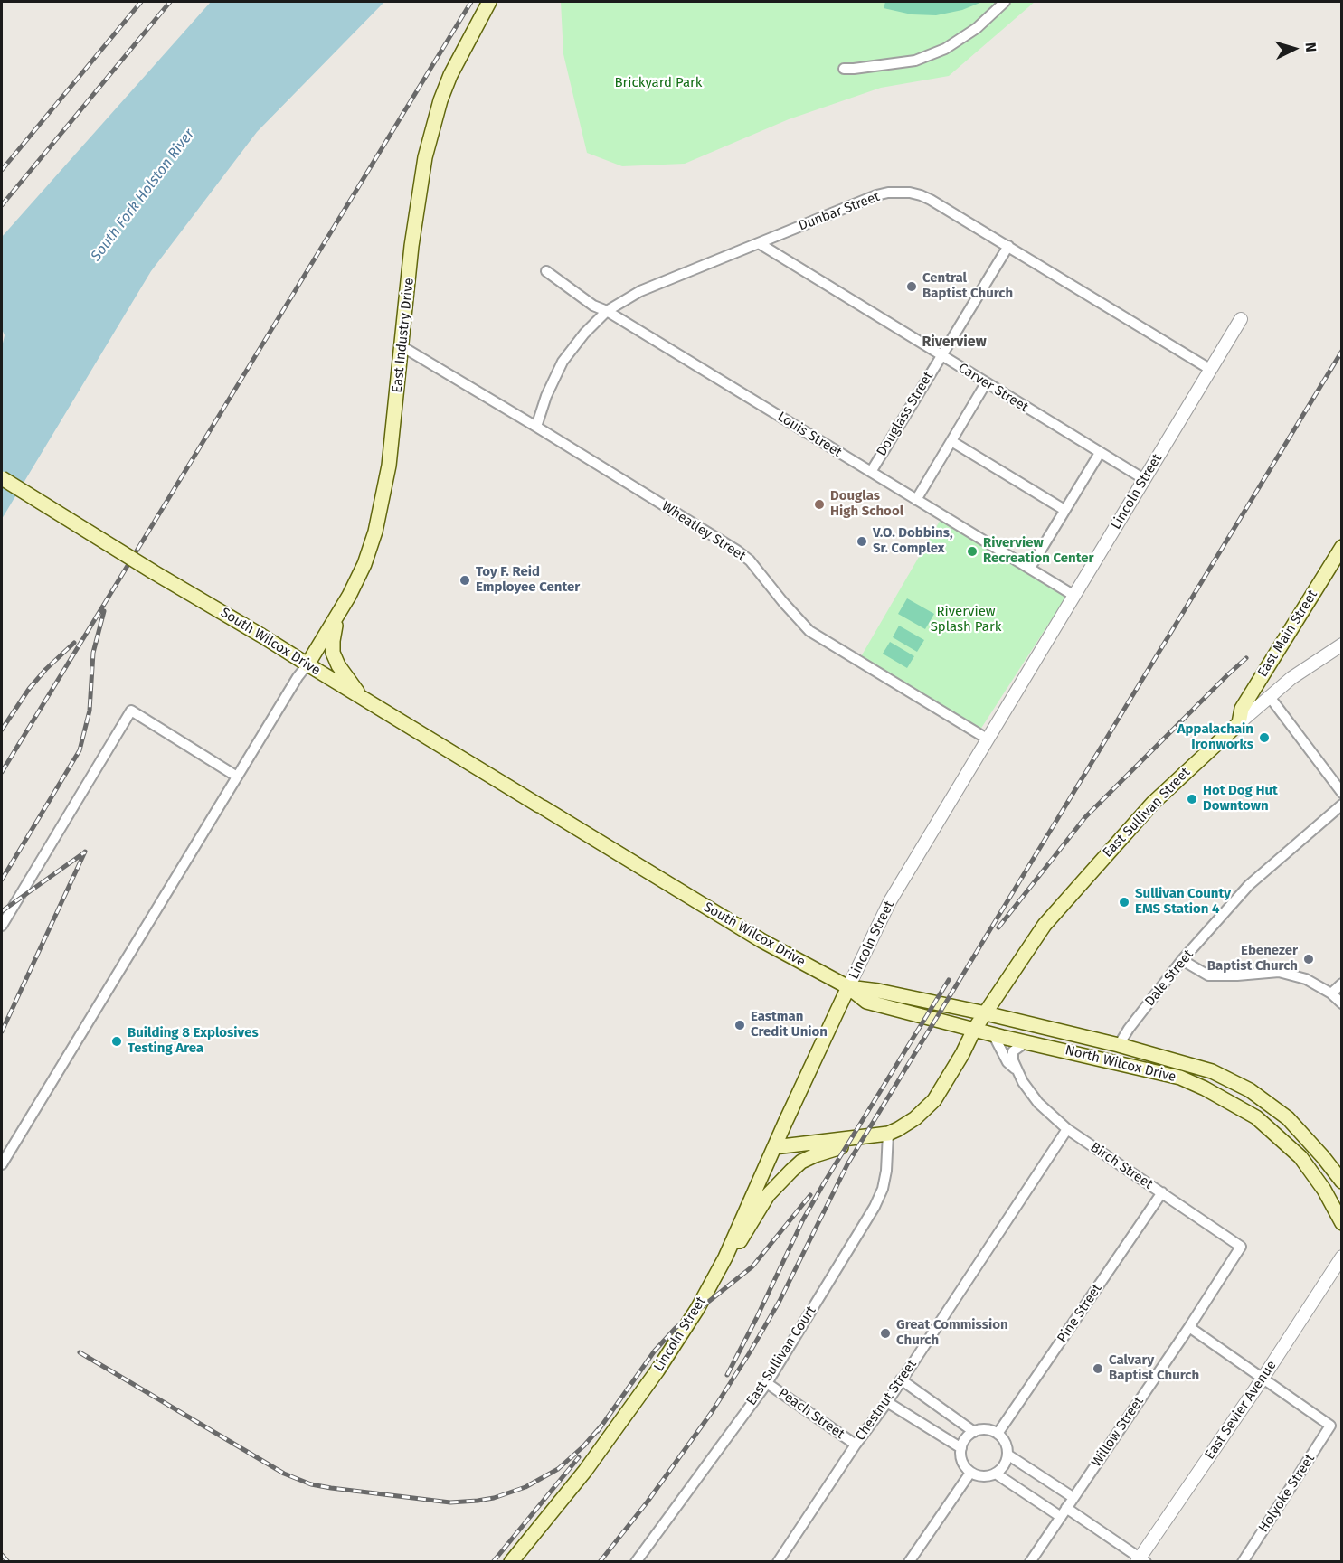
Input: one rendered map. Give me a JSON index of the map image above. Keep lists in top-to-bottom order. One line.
{"streets":{"main road":["East Industry Drive","Lincoln Street","East Main Street","South Wilcox Drive","East Sullivan Street","North Wilcox Drive"],"street":["Dunbar Street","Carver Street","Douglass Street","Louis Street","Wheatley Street","Dale Street","Birch Street","Pine Street","East Sullivan Court","Chestnut Street","East Sevier Avenue","Peach Street","Willow Street","Holyoke Street"]},"crossings":[["Dunbar Street","Carver Street"],["Dunbar Street","Douglass Street"],["Dunbar Street","Louis Street"],["Dunbar Street","Lincoln Street"],["Dunbar Street","Wheatley Street"],["East Industry Drive","Wheatley Street"],["East Industry Drive","South Wilcox Drive"],["Carver Street","Douglass Street"],["Carver Street","Lincoln Street"],["Douglass Street","Louis Street"],["Louis Street","Lincoln Street"],["Lincoln Street","Wheatley Street"],["Lincoln Street","South Wilcox Drive"],["Lincoln Street","North Wilcox Drive"],["East Main Street","East Sullivan Street"],["South Wilcox Drive","East Sullivan Street"],["South Wilcox Drive","North Wilcox Drive"],["East Sullivan Street","North Wilcox Drive"],["Dale Street","North Wilcox Drive"],["North Wilcox Drive","Birch Street"],["Birch Street","Pine Street"],["Birch Street","Chestnut Street"],["Birch Street","Willow Street"],["East Sullivan Court","Peach Street"],["Chestnut Street","Peach Street"],["East Sevier Avenue","Holyoke Street"]],"districts":["Riverview"],"water":["South Fork Holston River"],"parks":["Brickyard Park","Riverview Splash Park"],"places":["Central Baptist Church","Douglas High School","V.O. Dobbins, Sr. Complex","Riverview Recreation Center","Toy F. Reid Employee Center","Appalachain Ironworks","Hot Dog Hut Downtown","Sullivan County EMS Station 4","Ebenezer Baptist Church","Eastman Credit Union","Building 8 Explosives Testing Area","Great Commission Church","Calvary Baptist Church"],"north":"right"}
